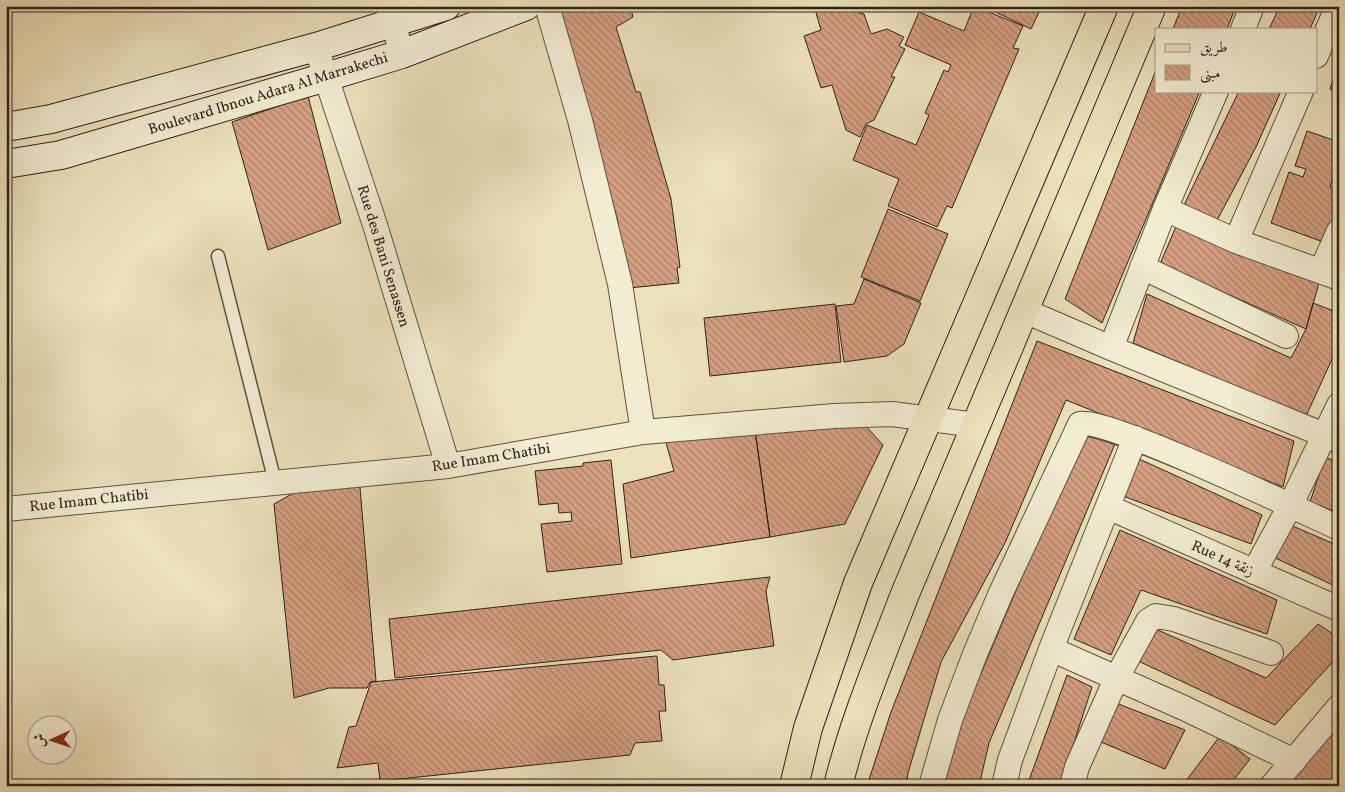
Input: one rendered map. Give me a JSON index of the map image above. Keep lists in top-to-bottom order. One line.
{"streets":{"main road":["Boulevard Ibnou Adara Al Marrakechi"],"street":["Rue des Bani Senassen","Rue Imam Chatibi","Rue 14 زنقة"]},"crossings":[["Boulevard Ibnou Adara Al Marrakechi","Rue des Bani Senassen"],["Rue des Bani Senassen","Rue Imam Chatibi"]],"legend":["طريق","مبنى"],"north":"left"}
